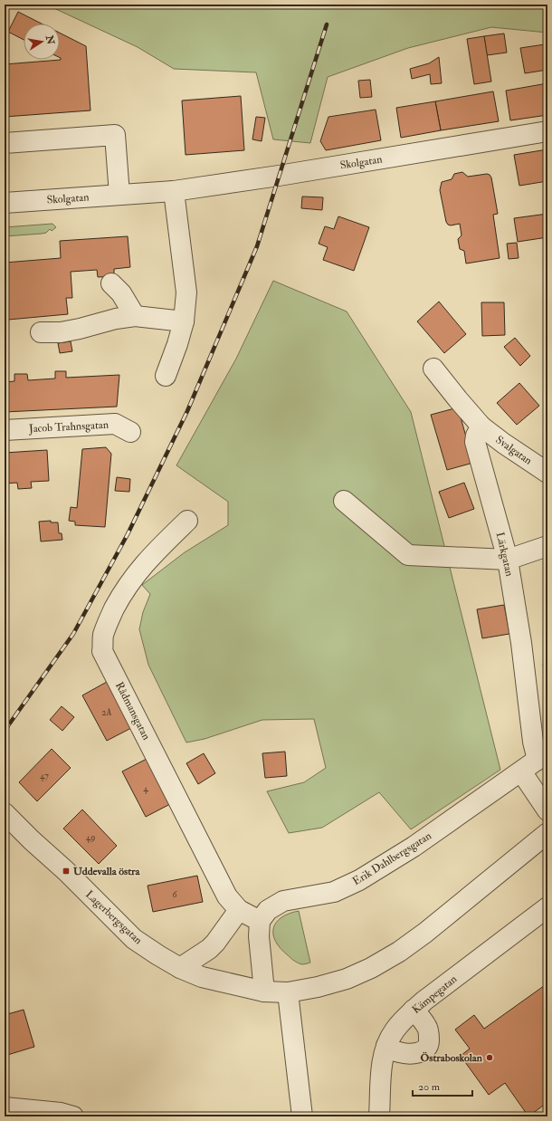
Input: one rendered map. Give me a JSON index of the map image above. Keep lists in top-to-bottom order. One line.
{"streets":{"street":["Skolgatan","Jacob Trahnsgatan","Svalgatan","Lärkgatan","Rådmansgatan","Erik Dahlbergsgatan","Lagerbergsgatan","Kämpegatan"]},"crossings":[["Svalgatan","Lärkgatan"],["Lärkgatan","Erik Dahlbergsgatan"],["Rådmansgatan","Erik Dahlbergsgatan"]],"places":{"transit":["Uddevalla östra"],"other":["Östraboskolan"]},"house_numbers":["2A","47","4","49","6"],"scale_bar":"20 m","north":"right"}
